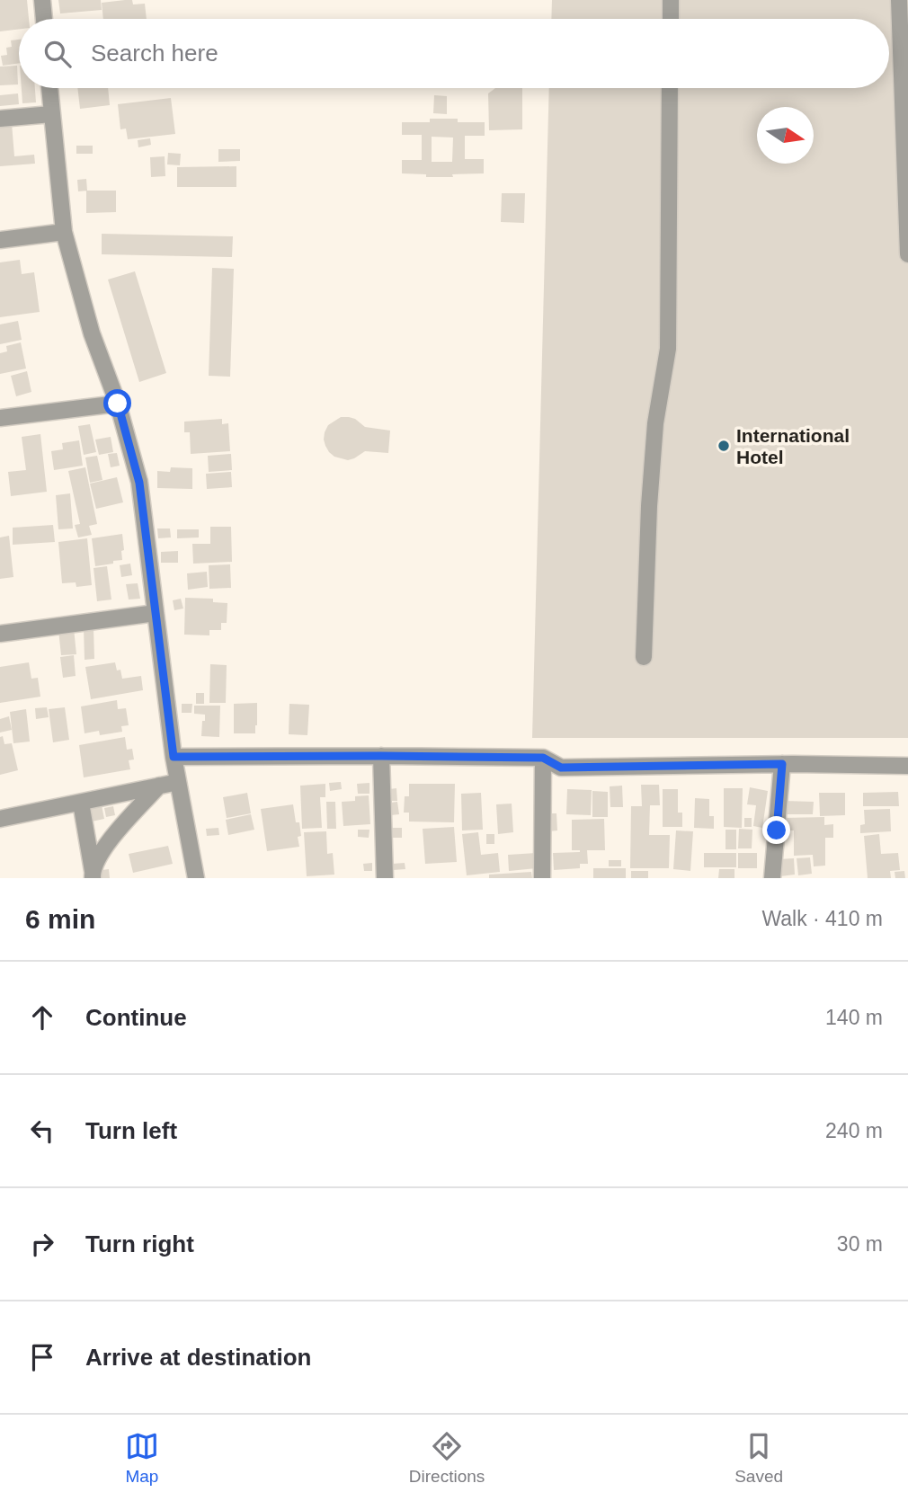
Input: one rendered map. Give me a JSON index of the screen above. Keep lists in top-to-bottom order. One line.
{"places":["International Hotel"],"north":"right","page":{"search":"Search here","heading":["6 min","Walk · 410 m"],"list":[["Continue","140 m"],["Turn left","240 m"],["Turn right","30 m"],"Arrive at destination"],"nav":["Map","Directions","Saved"]}}
